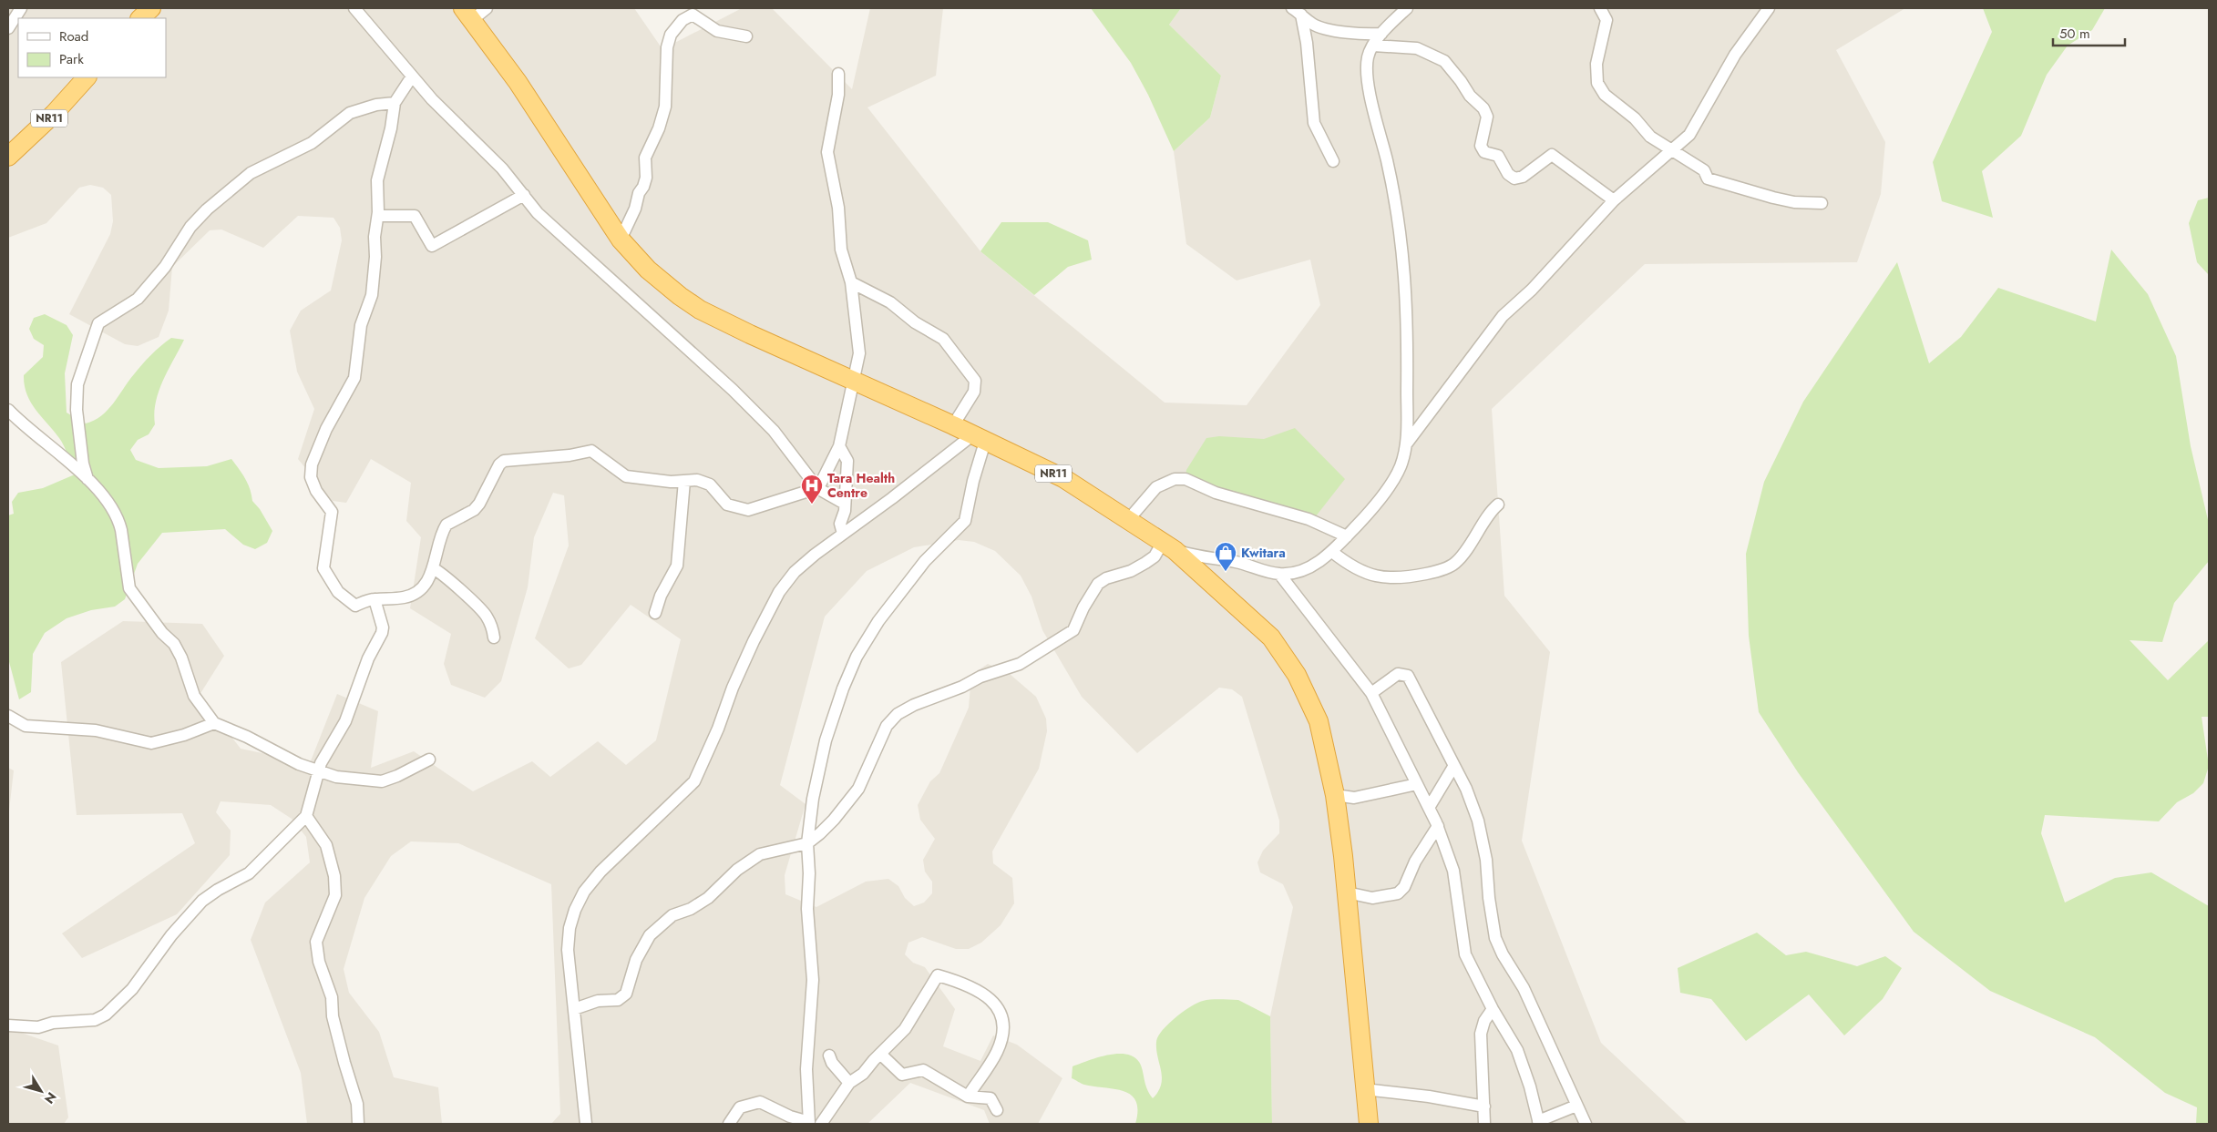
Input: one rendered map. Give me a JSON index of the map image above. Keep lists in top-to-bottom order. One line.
{"streets":{"highway":["NR11"]},"places":{"hospital":["Tara Health Centre"],"shop":["Kwitara"]},"legend":["Road","Park"],"scale_bar":"50 m","north":"bottom right"}
